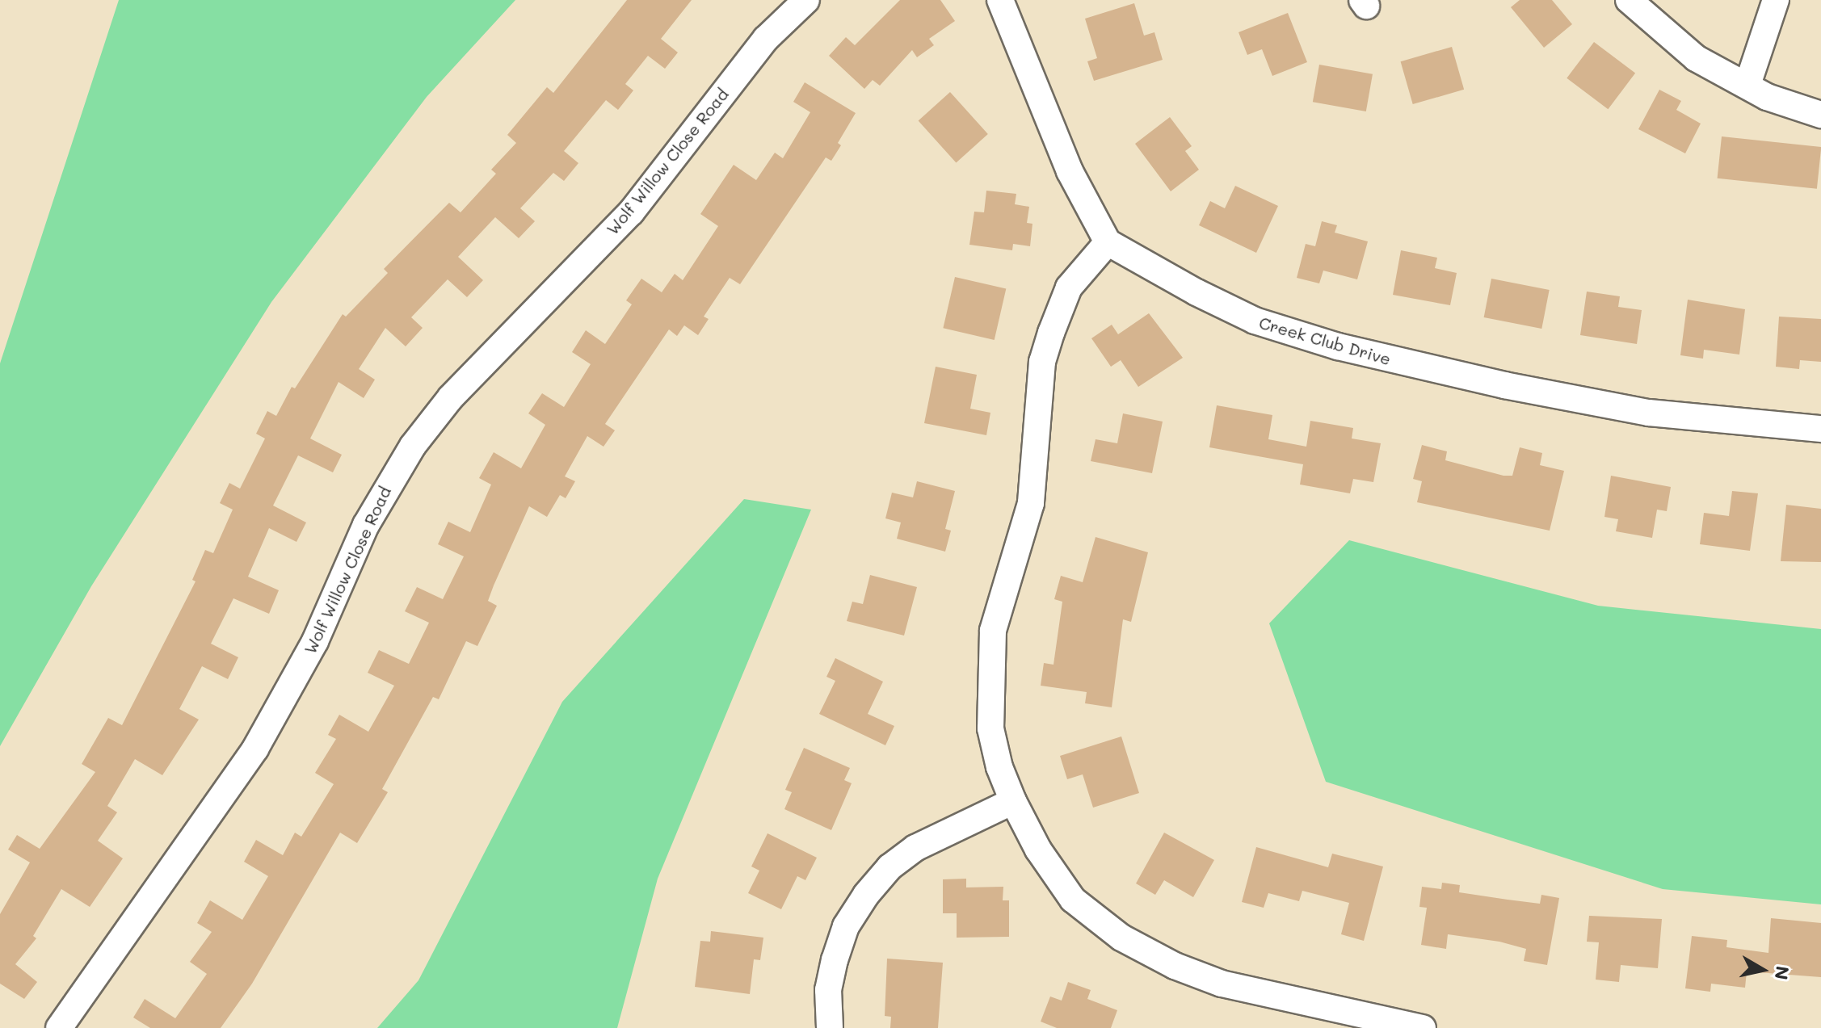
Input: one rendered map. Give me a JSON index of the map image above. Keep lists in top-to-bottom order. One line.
{"streets":{"street":["Wolf Willow Close Road","Creek Club Drive"]},"north":"right"}
